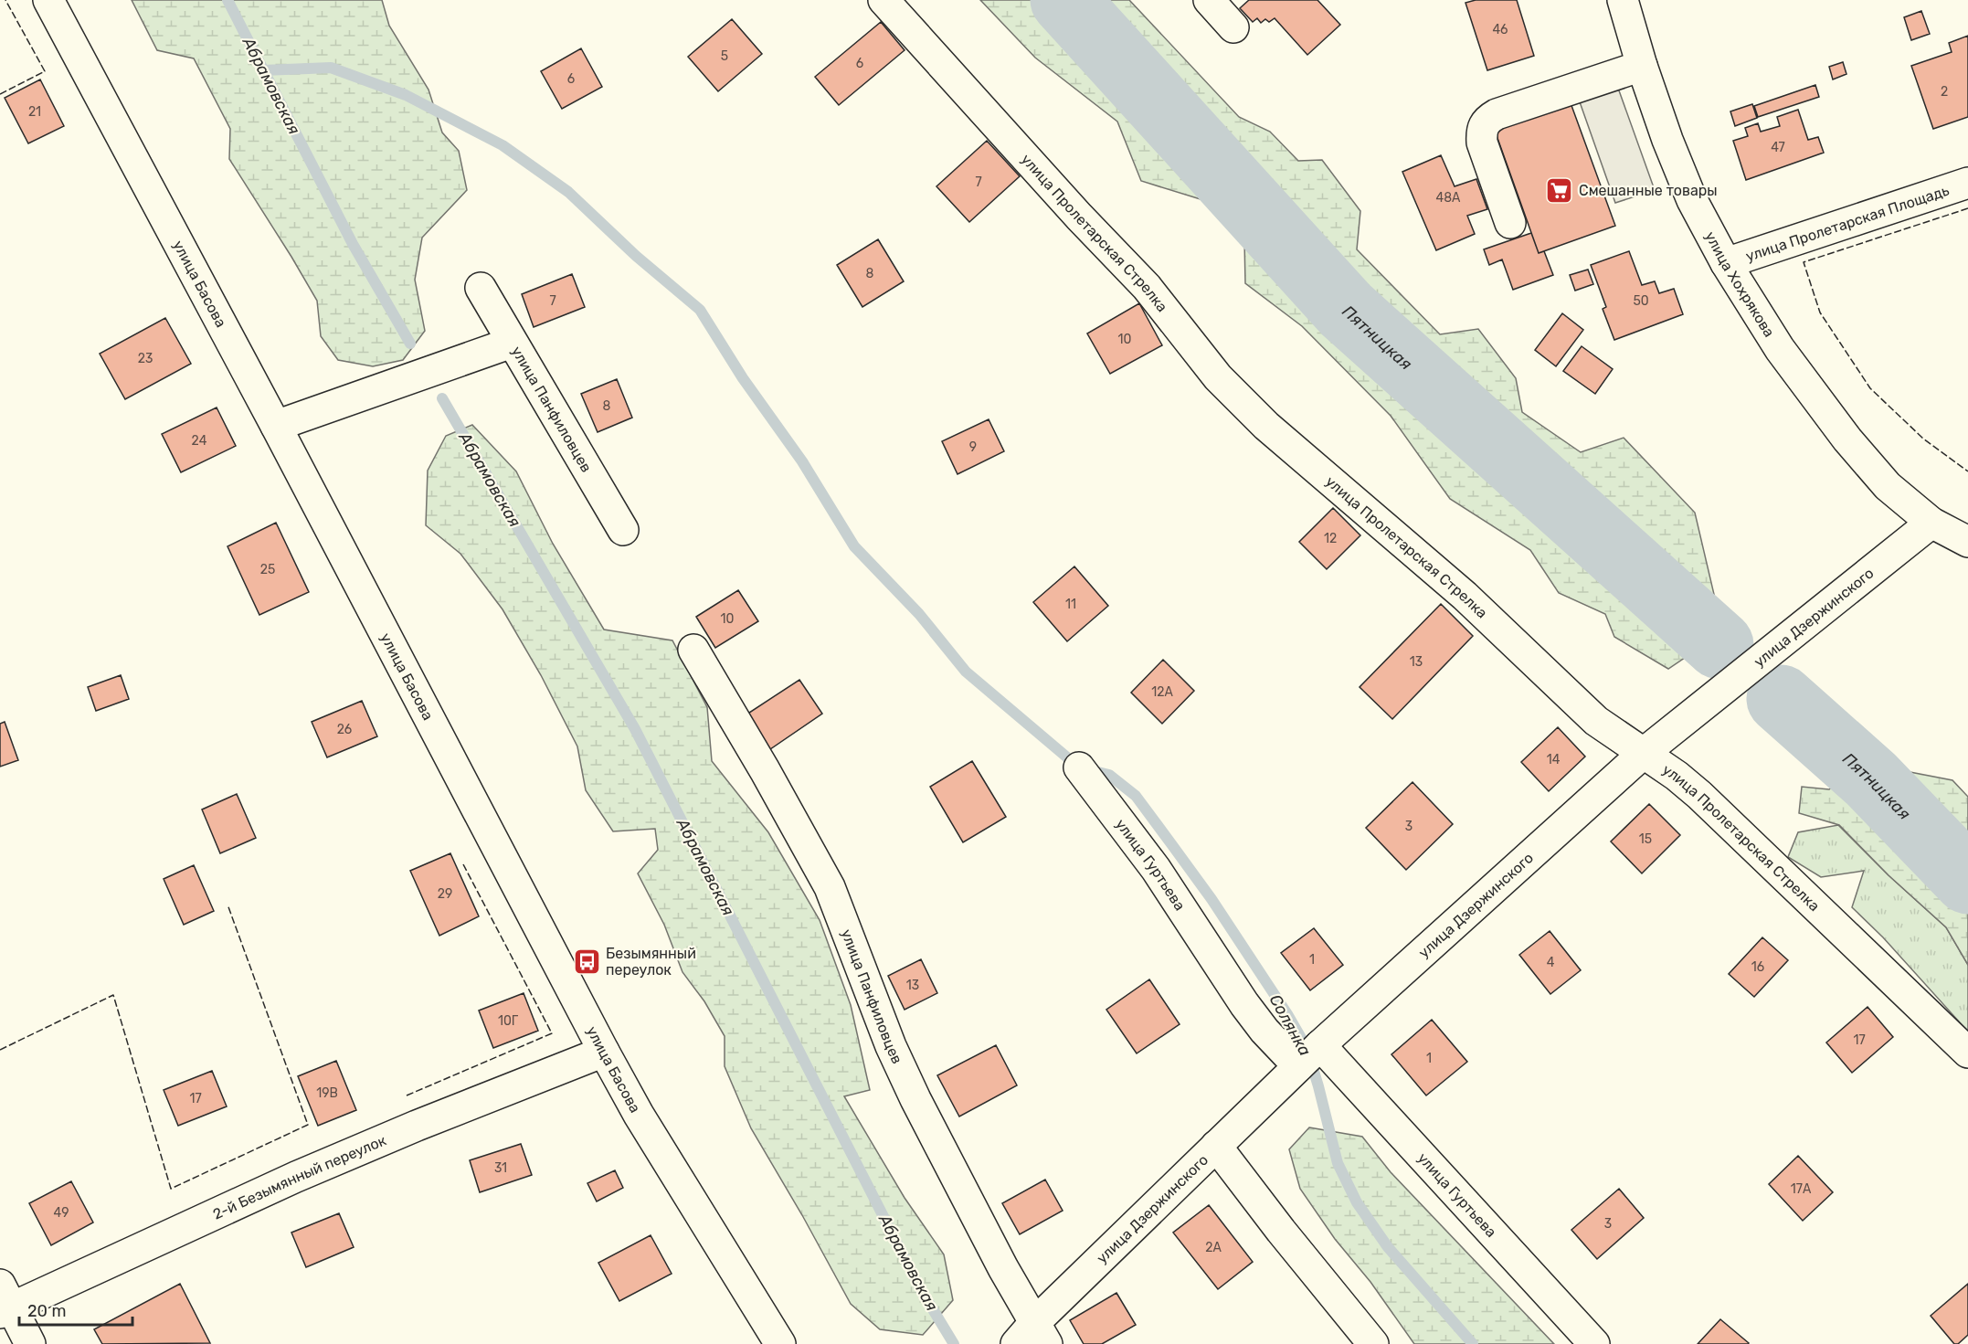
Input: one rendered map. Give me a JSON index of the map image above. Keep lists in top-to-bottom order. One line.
{"streets":{"street":["улица Пролетарская Площадь","улица Пролетарская Стрелка","улица Басова","улица Хохрякова","улица Панфиловцев","улица Дзержинского","улица Гуртьева","2-й Безымянный переулок"]},"crossings":[["улица Пролетарская Площадь","улица Хохрякова"],["улица Пролетарская Стрелка","улица Дзержинского"],["улица Басова","2-й Безымянный переулок"],["улица Хохрякова","улица Дзержинского"],["улица Панфиловцев","улица Дзержинского"],["улица Дзержинского","улица Гуртьева"]],"water":["Абрамовская","Пятницкая","Солянка"],"places":{"supermarket":["Смешанные товары"],"bus stop":["Безымянный переулок"]},"house_numbers":["46","5","6","6","2","21","47","7","48А","8","7","50","10","23","8","24","9","12","25","11","10","13","12А","26","14","3","15","29","1","4","16","13","10Г","17","1","19В","17","31","17А","49","3","2А"],"scale_bar":"20 m"}
